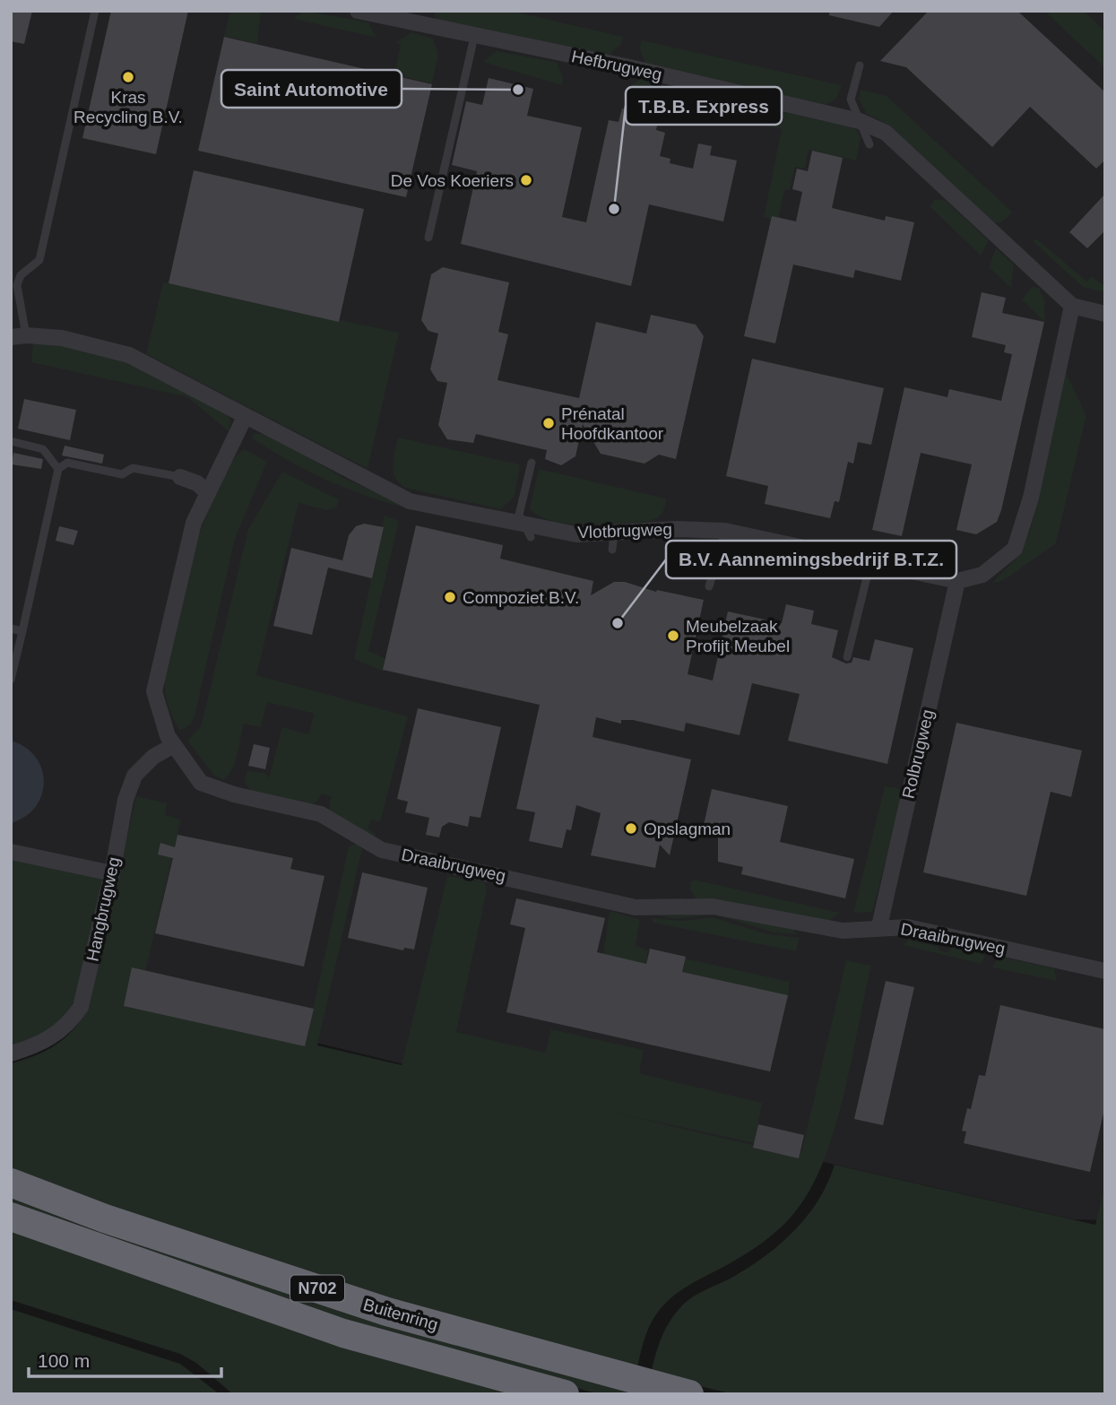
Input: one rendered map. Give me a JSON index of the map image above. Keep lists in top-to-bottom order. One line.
{"streets":{"highway":["N702","Buitenring"],"street":["Hefbrugweg","Vlotbrugweg","Rolbrugweg","Draaibrugweg","Hangbrugweg"]},"crossings":[["Vlotbrugweg","Rolbrugweg"],["Vlotbrugweg","Draaibrugweg"],["Rolbrugweg","Draaibrugweg"],["Draaibrugweg","Hangbrugweg"]],"places":["Kras Recycling B.V.","Saint Automotive","De Vos Koeriers","T.B.B. Express","Prénatal Hoofdkantoor","Compoziet B.V.","B.V. Aannemingsbedrijf B.T.Z.","Meubelzaak Profijt Meubel","Opslagman"],"scale_bar":"100 m"}
